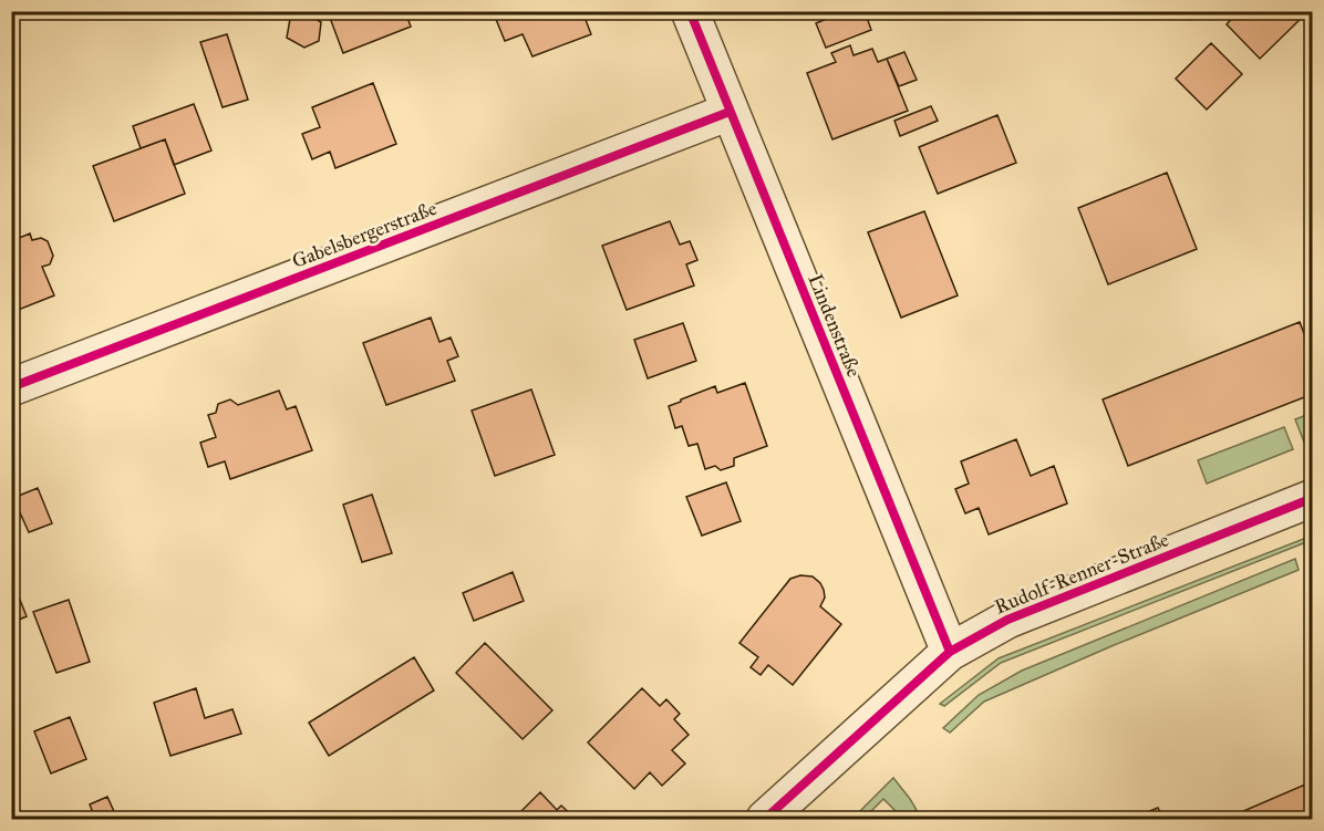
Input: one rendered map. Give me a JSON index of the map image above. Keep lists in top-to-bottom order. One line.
{"streets":{"street":["Gabelsbergerstraße","Lindenstraße","Rudolf-Renner-Straße"]},"crossings":[["Gabelsbergerstraße","Lindenstraße"],["Lindenstraße","Rudolf-Renner-Straße"]]}
